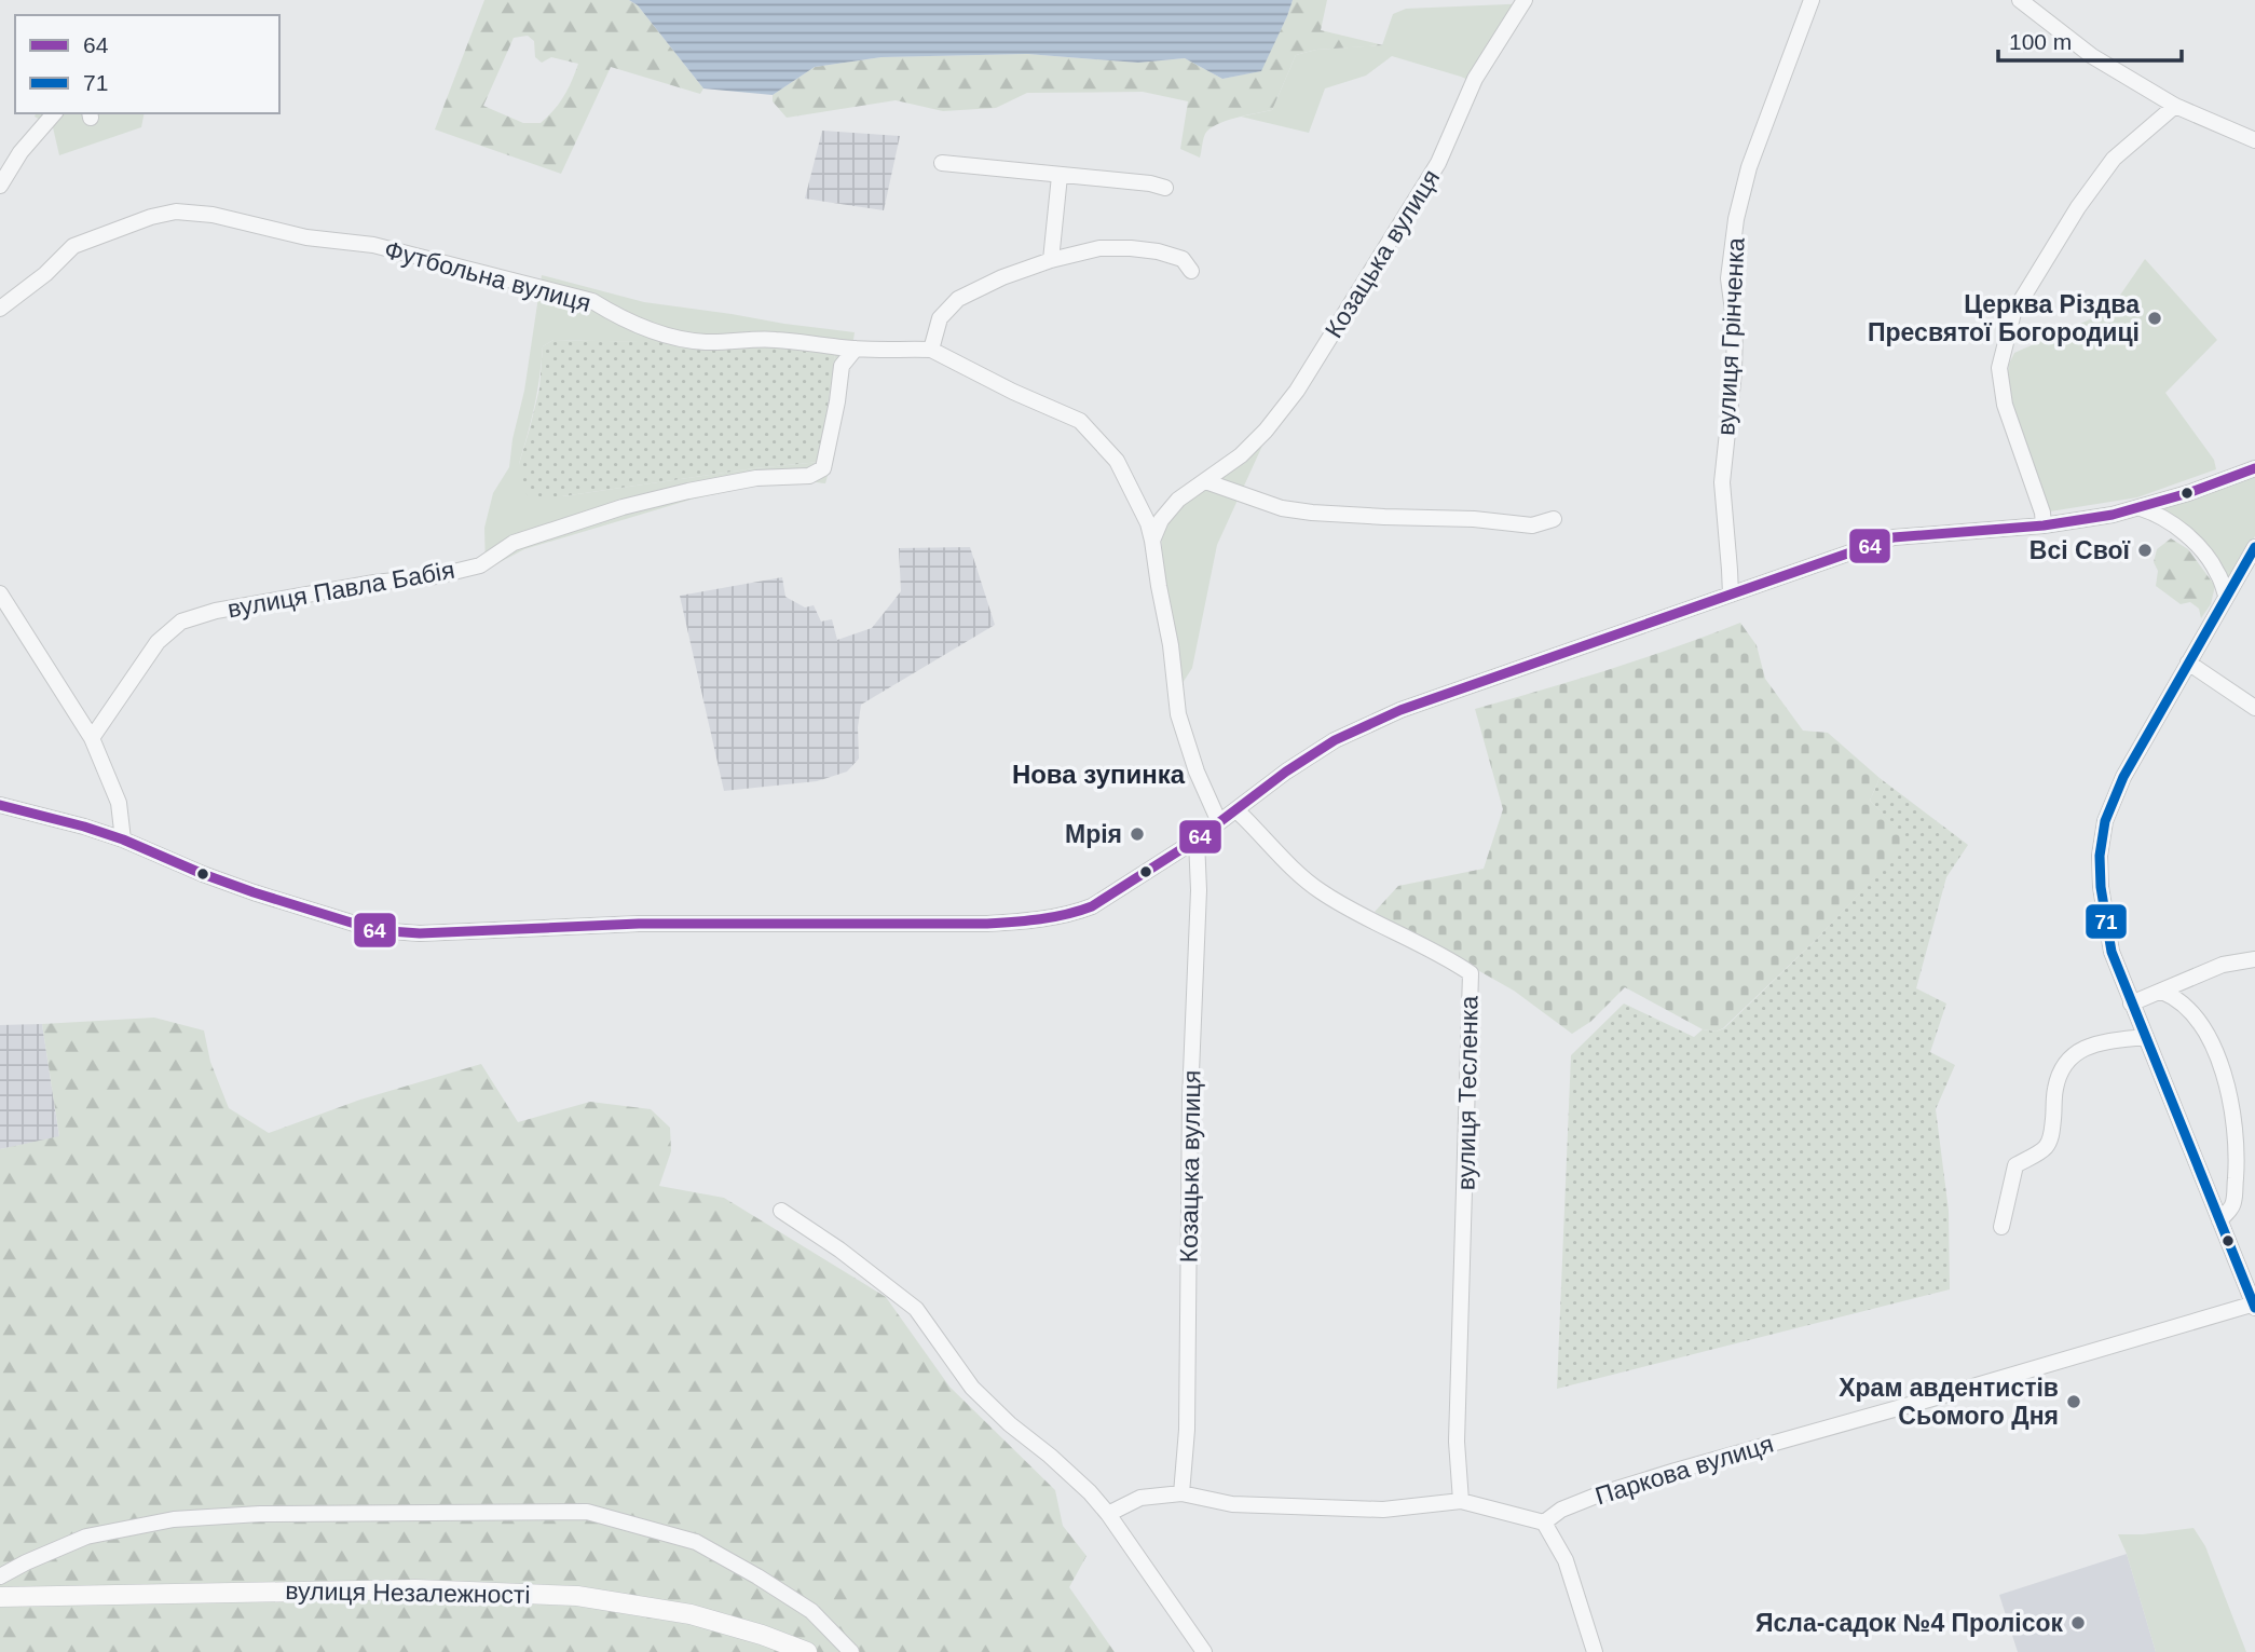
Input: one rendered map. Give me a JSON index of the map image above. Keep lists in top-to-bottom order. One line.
{"streets":{"main road":["вулиця Незалежності"],"street":["Козацька вулиця","Футбольна вулиця","вулиця Грінченка","вулиця Павла Бабія","вулиця Тесленка","Паркова вулиця"]},"crossings":[["Футбольна вулиця","вулиця Павла Бабія"]],"districts":["Нова зупинка"],"places":["Церква Різдва Пресвятої Богородиці","Всі Свої","Мрія","Храм авдентистів Сьомого Дня","Ясла-садок №4 Пролісок"],"lines":["transit line 64","transit line 71"],"legend":["64","71"],"scale_bar":"100 m"}
